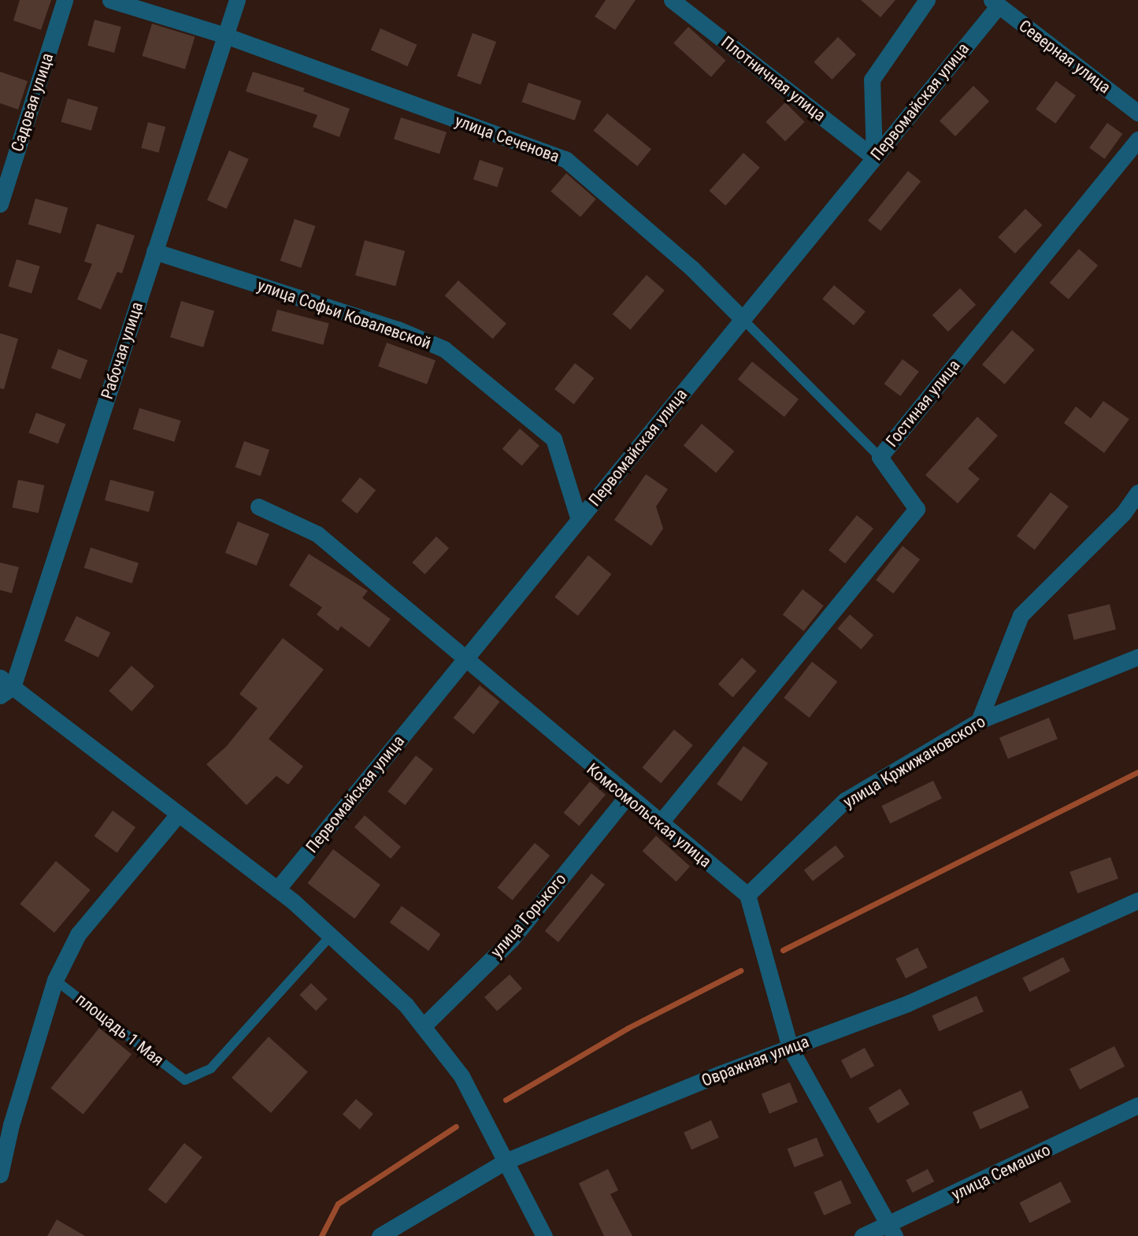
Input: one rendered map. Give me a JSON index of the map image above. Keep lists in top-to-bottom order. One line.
{"streets":{"street":["Северная улица","Плотничная улица","Первомайская улица","Садовая улица","улица Сеченова","улица Софьи Ковалевской","Рабочая улица","Гостиная улица","улица Кржижановского","Комсомольская улица","улица Горького","Овражная улица","улица Семашко"],"lane":["площадь 1 Мая"]},"crossings":[["Северная улица","Первомайская улица"],["Плотничная улица","Первомайская улица"],["Первомайская улица","улица Сеченова"],["Первомайская улица","улица Софьи Ковалевской"],["Первомайская улица","Комсомольская улица"],["улица Сеченова","Рабочая улица"],["улица Софьи Ковалевской","Рабочая улица"],["Гостиная улица","Комсомольская улица"],["улица Кржижановского","Комсомольская улица"],["Комсомольская улица","улица Горького"]]}
